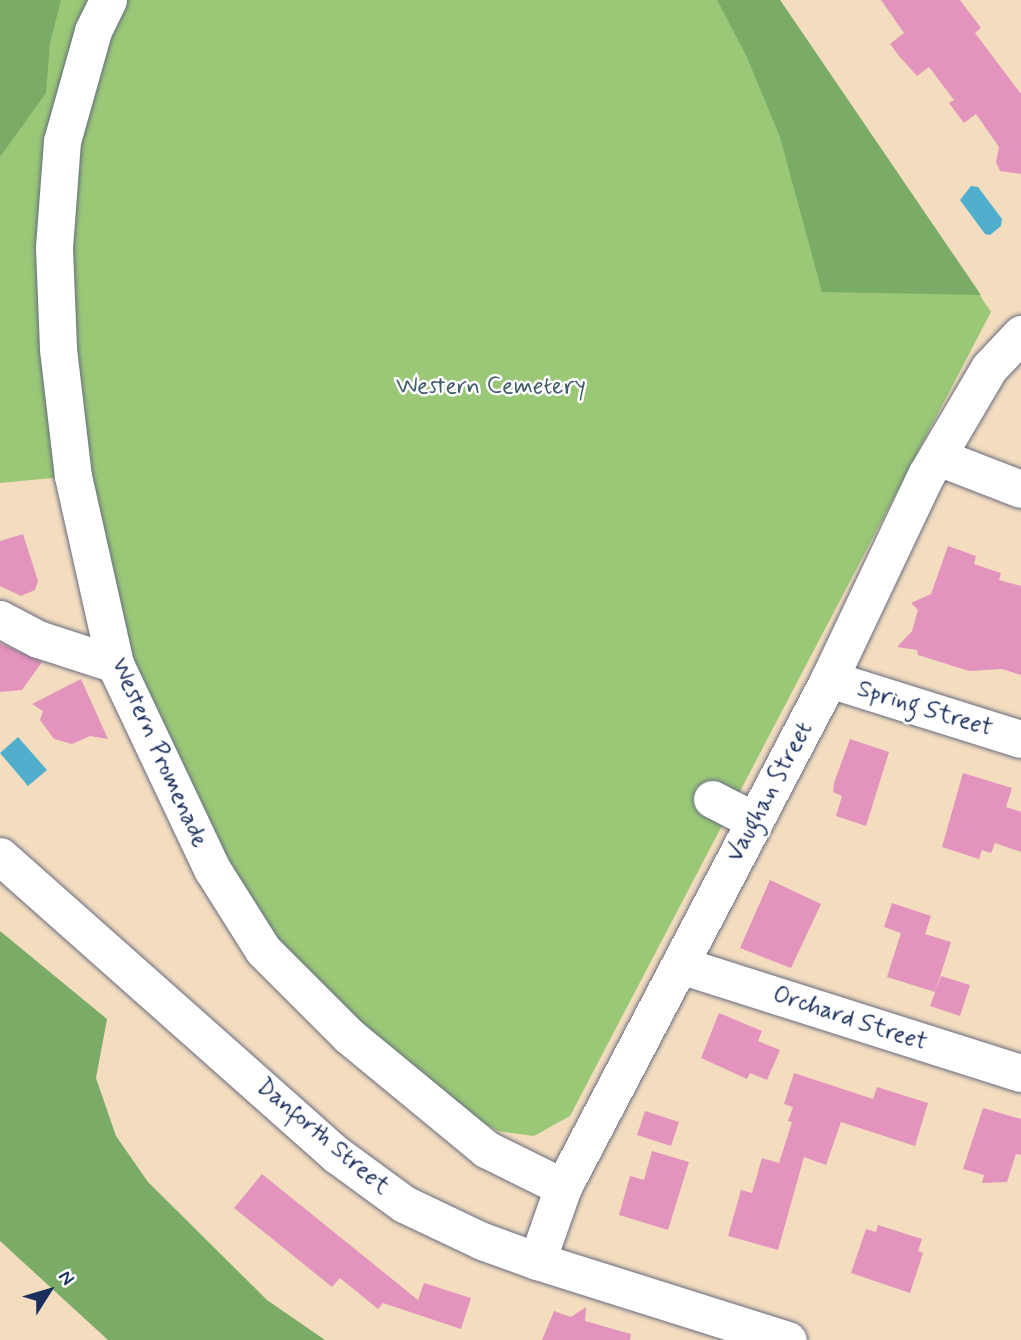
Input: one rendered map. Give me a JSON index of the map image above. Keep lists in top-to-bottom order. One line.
{"streets":{"street":["Spring Street","Western Promenade","Vaughan Street","Orchard Street","Danforth Street"]},"crossings":[["Spring Street","Vaughan Street"],["Western Promenade","Vaughan Street"],["Vaughan Street","Orchard Street"],["Vaughan Street","Danforth Street"]],"parks":["Western Cemetery"],"north":"top right"}
